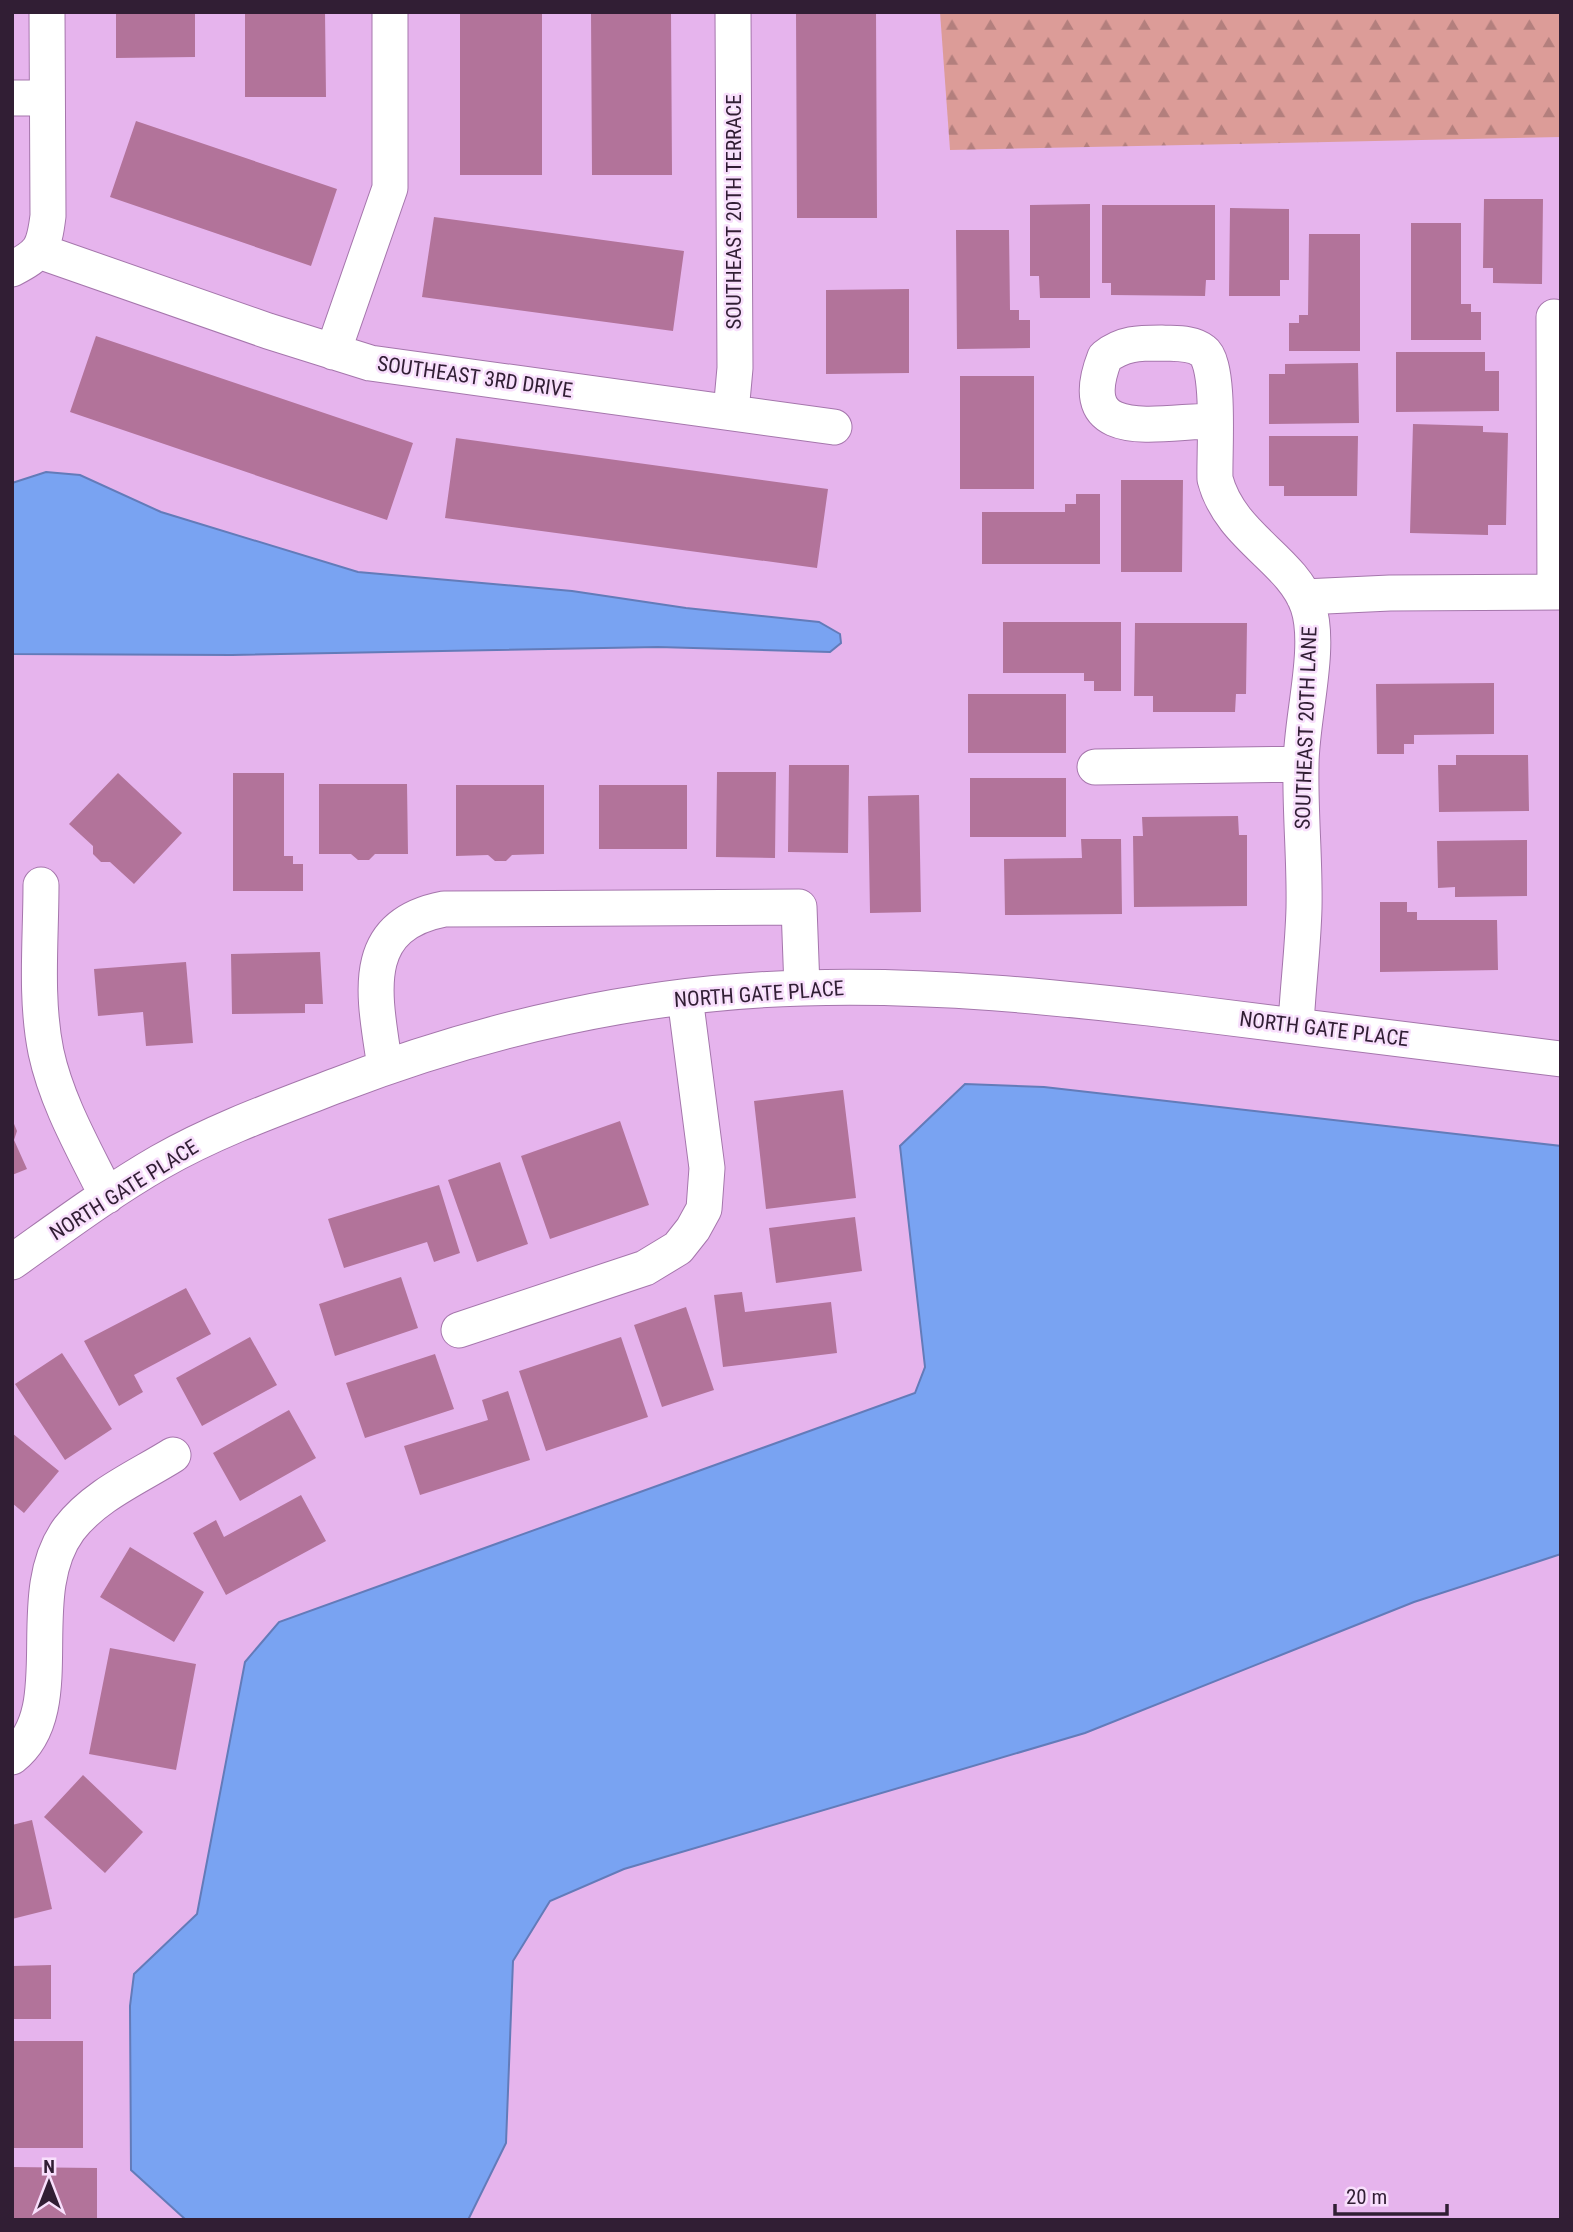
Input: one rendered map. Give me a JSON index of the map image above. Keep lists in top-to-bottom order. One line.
{"streets":{"street":["SOUTHEAST 20TH TERRACE","SOUTHEAST 3RD DRIVE","SOUTHEAST 20TH LANE","NORTH GATE PLACE"]},"crossings":[["SOUTHEAST 20TH TERRACE","SOUTHEAST 3RD DRIVE"],["SOUTHEAST 20TH LANE","NORTH GATE PLACE"]],"scale_bar":"20 m","north":"top"}
